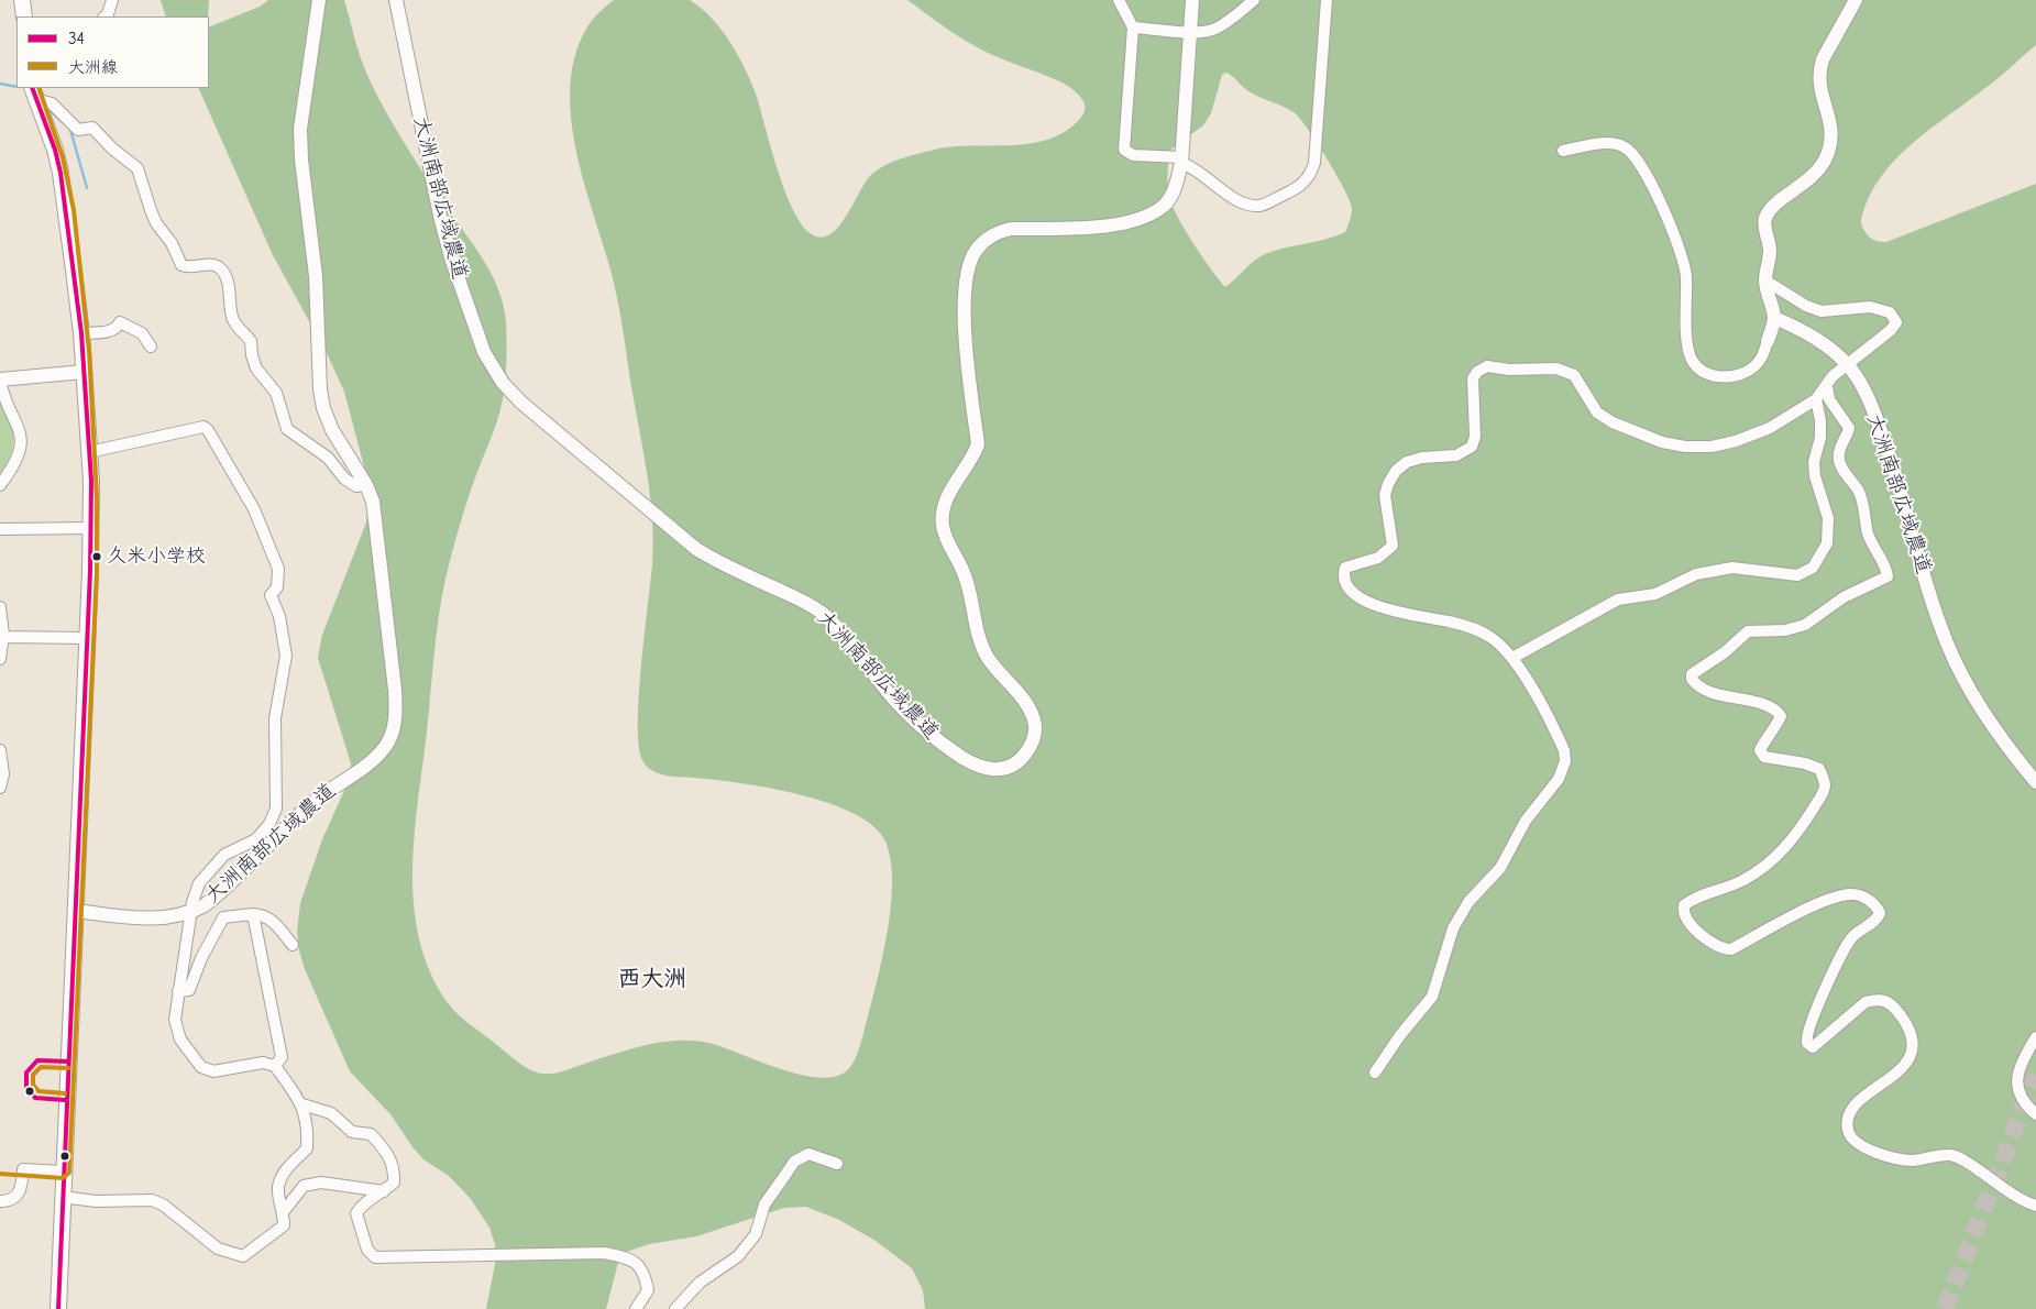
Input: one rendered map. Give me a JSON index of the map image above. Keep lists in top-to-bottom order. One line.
{"streets":{"street":["大洲南部広域農道"]},"districts":["西大洲"],"places":["久米小学校"],"lines":["transit line 34","transit line 大洲線"],"legend":["34","大洲線"]}
